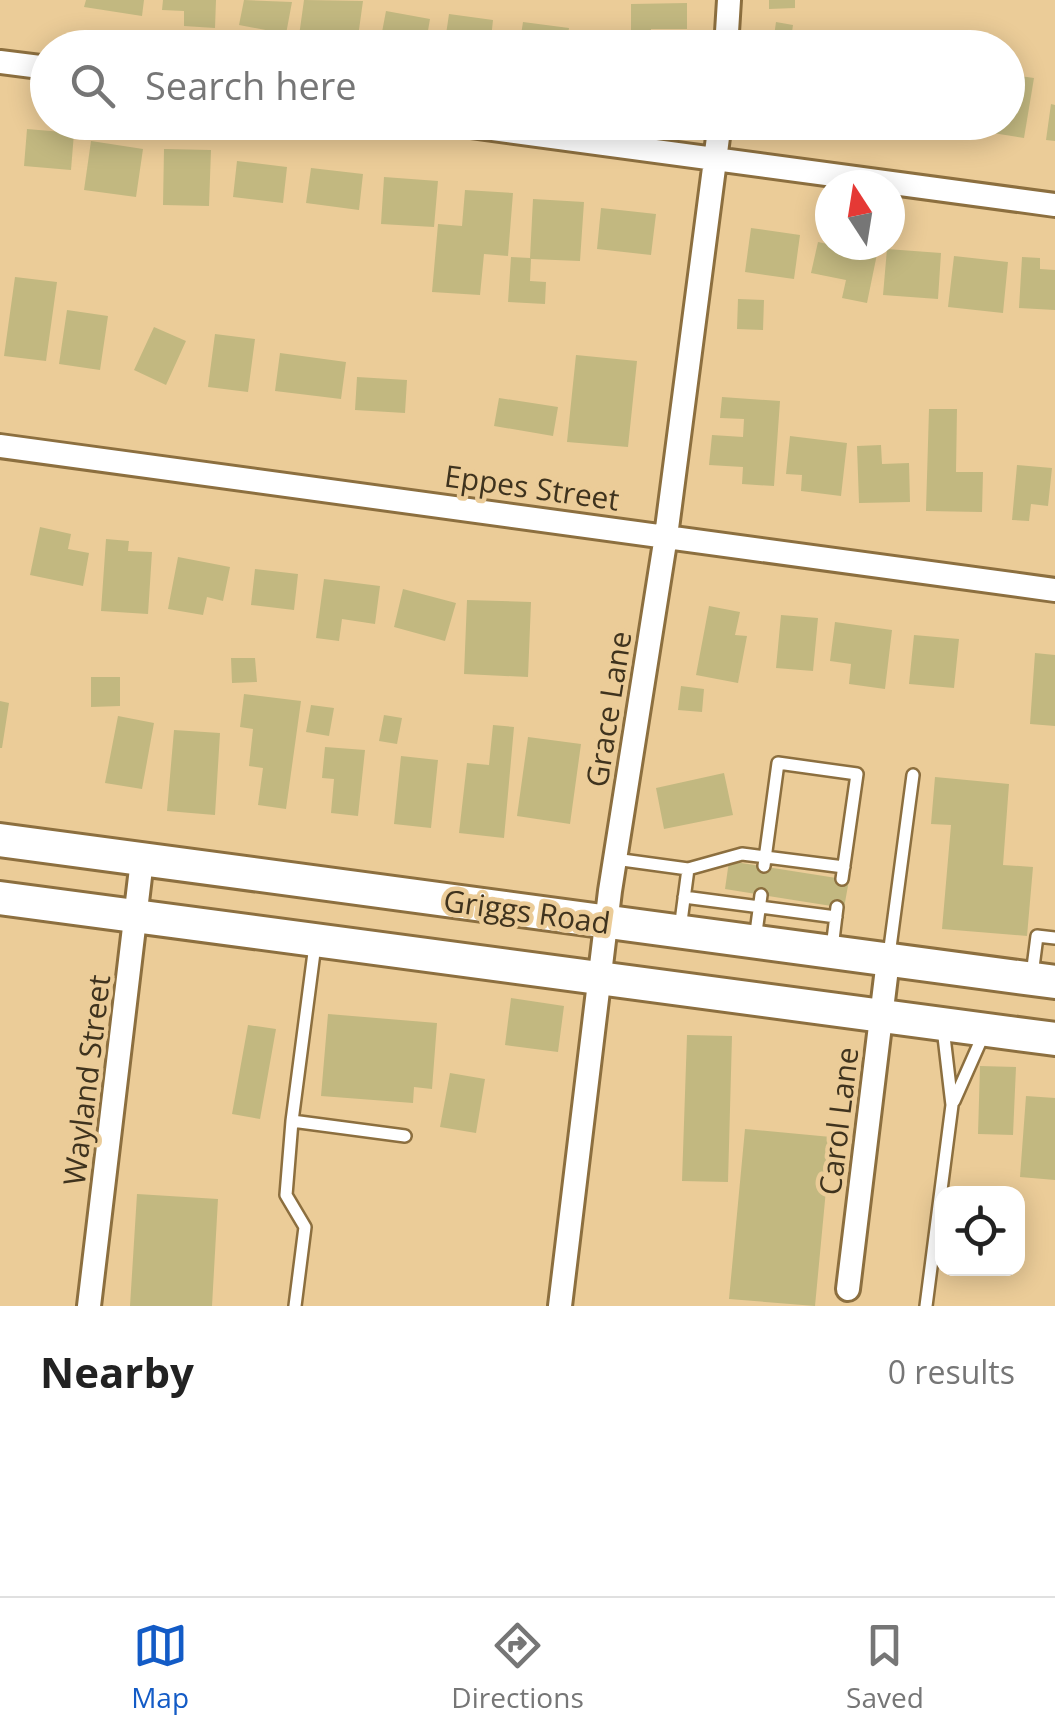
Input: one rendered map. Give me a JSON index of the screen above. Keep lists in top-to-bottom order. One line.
{"streets":{"main road":["Griggs Road"],"street":["Eppes Street","Grace Lane","Wayland Street","Carol Lane"]},"crossings":[["Eppes Street","Grace Lane"],["Grace Lane","Griggs Road"],["Griggs Road","Wayland Street"],["Griggs Road","Carol Lane"]],"north":"top","page":{"search":"Search here","heading":["Nearby","0 results"],"nav":["Map","Directions","Saved"]}}
